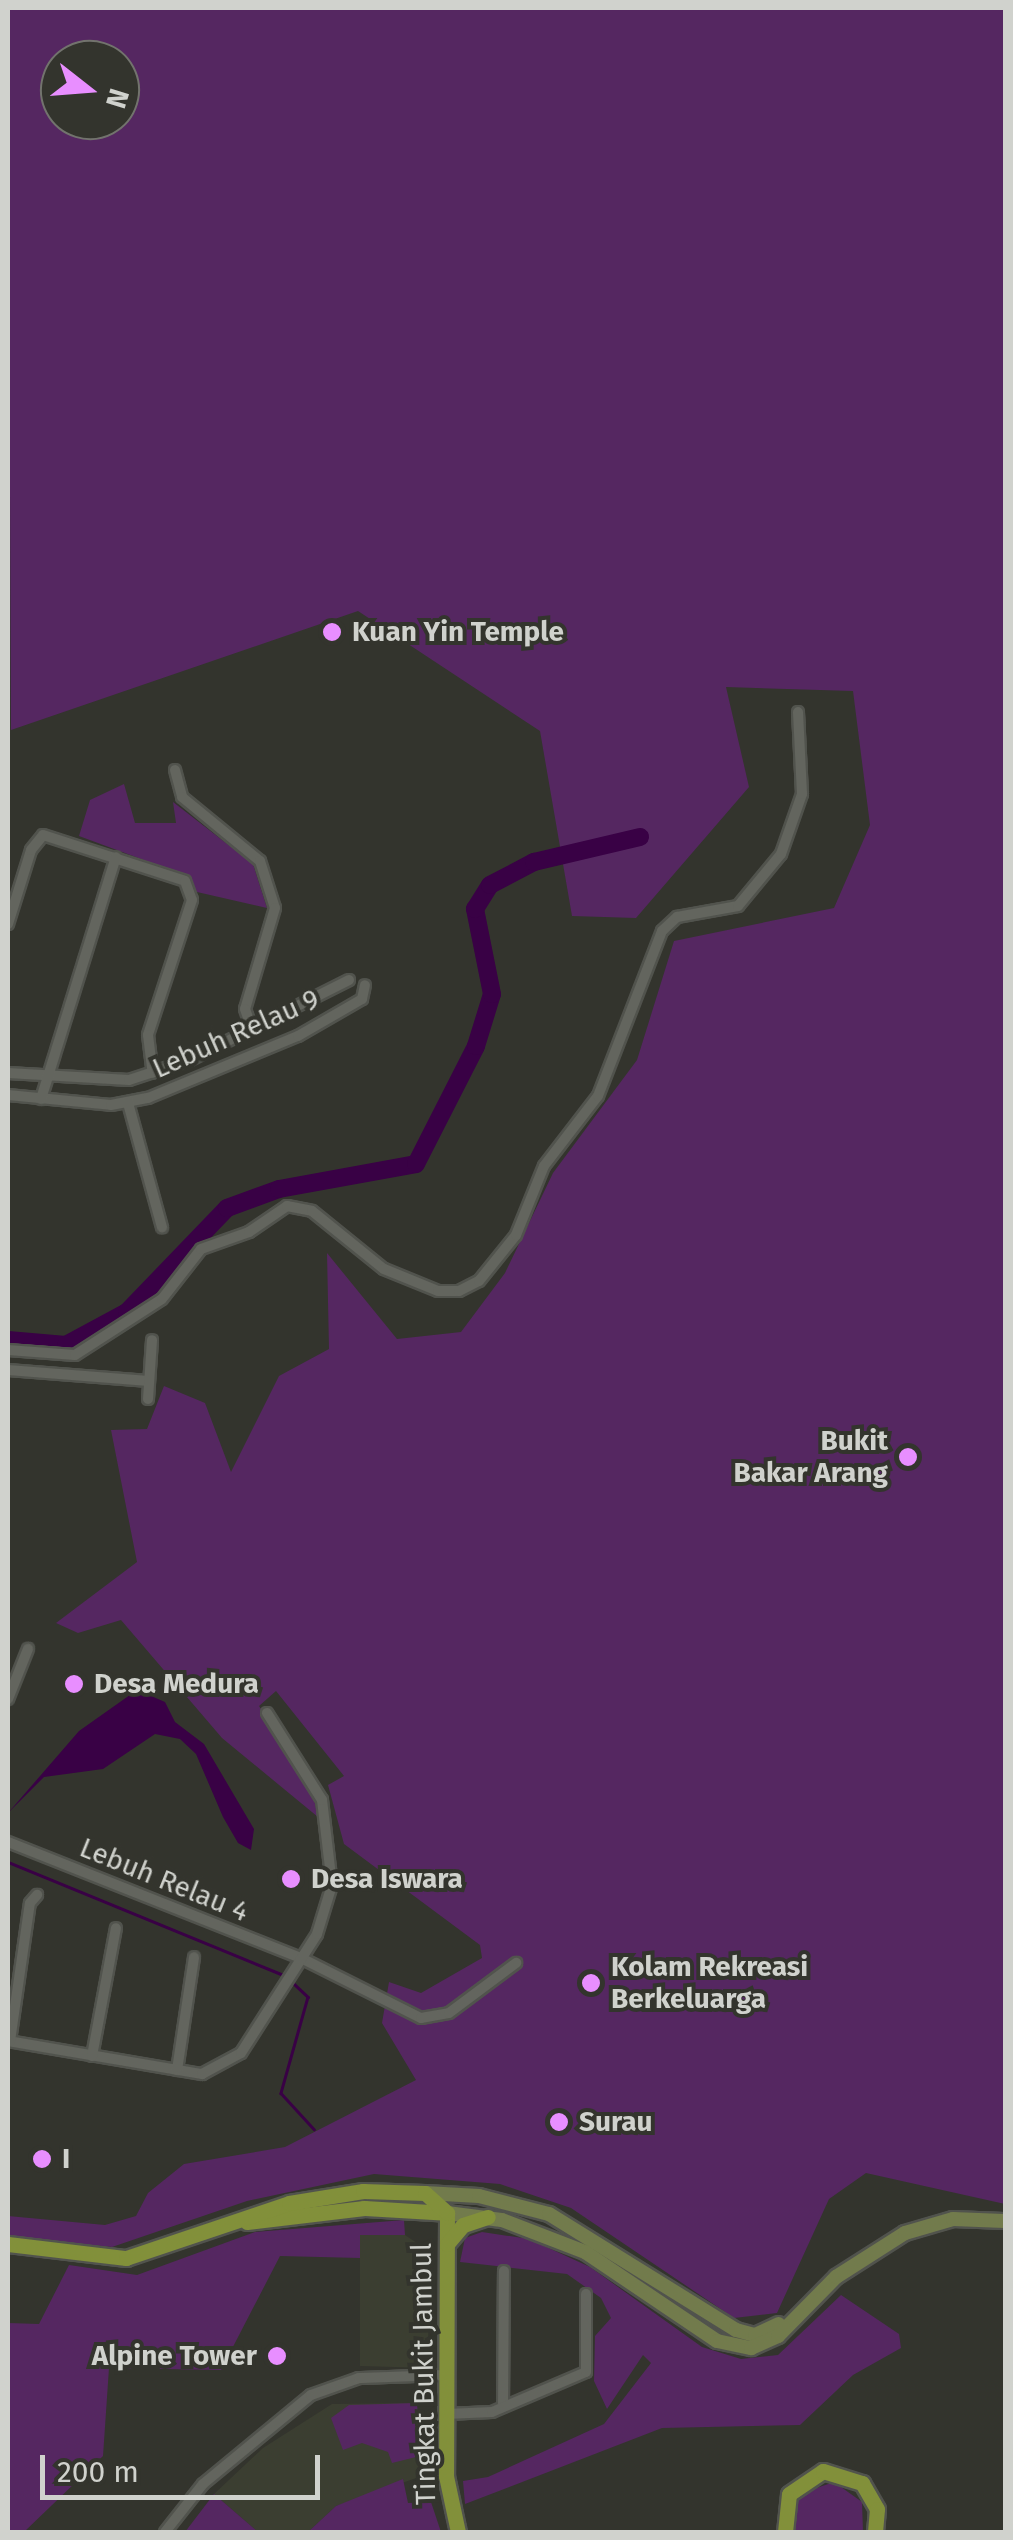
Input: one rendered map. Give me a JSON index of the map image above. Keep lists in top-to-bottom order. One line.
{"streets":{"main road":["Tingkat Bukit Jambul"],"street":["Lebuh Relau 9","Lebuh Relau 4"]},"places":["Kuan Yin Temple","Bukit Bakar Arang","Desa Medura","Desa Iswara","Kolam Rekreasi Berkeluarga","Surau","I","Alpine Tower"],"scale_bar":"200 m","north":"right"}
